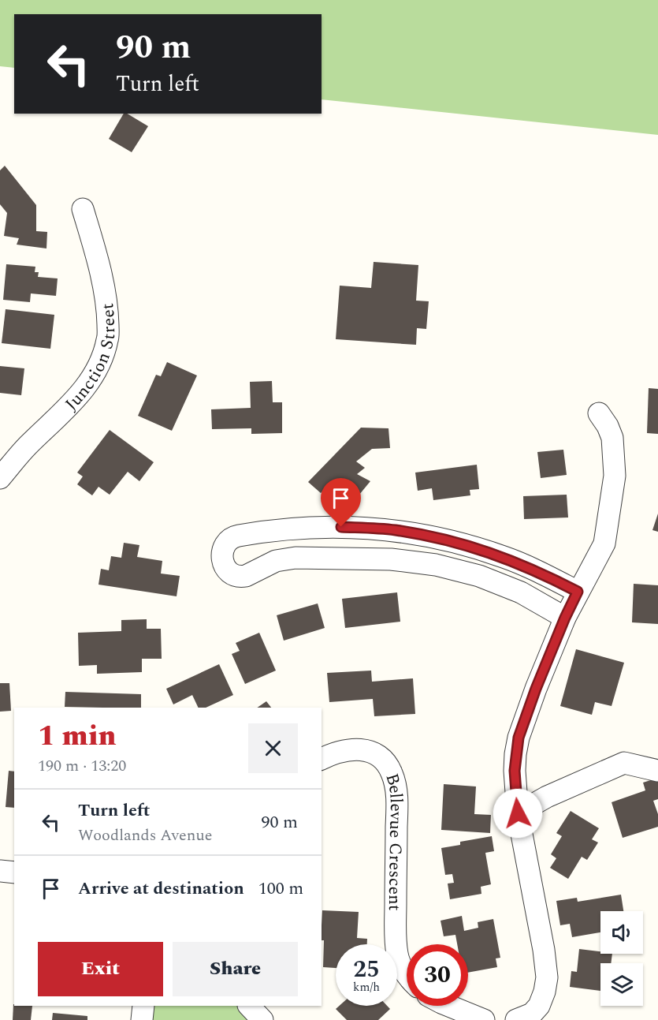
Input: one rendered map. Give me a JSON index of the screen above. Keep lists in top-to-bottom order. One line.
{"streets":{"street":["Junction Street","Bellevue Crescent"]},"page":{"turn":["90 m","Turn left"],"heading":["1 min","190 m · 13:20"],"list":[{"name":"Turn left","note":"Woodlands Avenue","value":"90 m"},{"name":"Arrive at destination","value":"100 m"}],"buttons":["Exit","Share"],"speed":"25 km/h","limit":"30"}}
